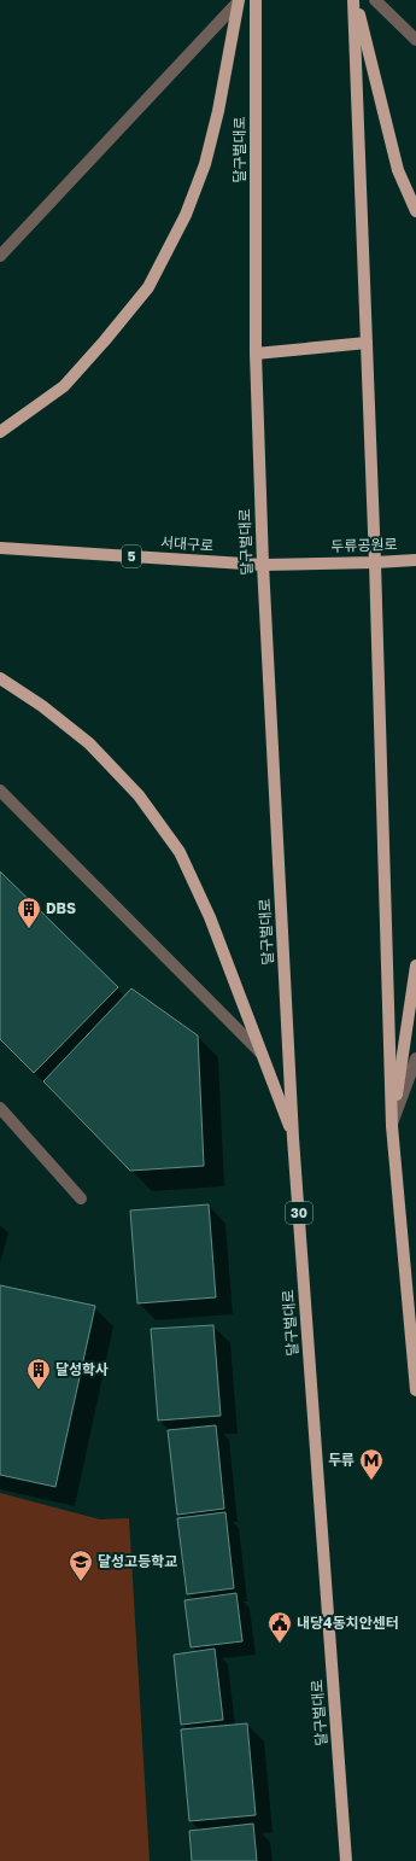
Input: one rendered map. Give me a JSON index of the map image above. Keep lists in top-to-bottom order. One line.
{"streets":{"main road":["달구벌대로","서대구로","두류공원로","5","30"]},"crossings":[["달구벌대로","서대구로"],["서대구로","두류공원로"]],"places":{"building":["DBS","달성학사"],"metro station":["두류"],"school or university":["달성고등학교"],"public building":["내당4동치안센터"]}}
